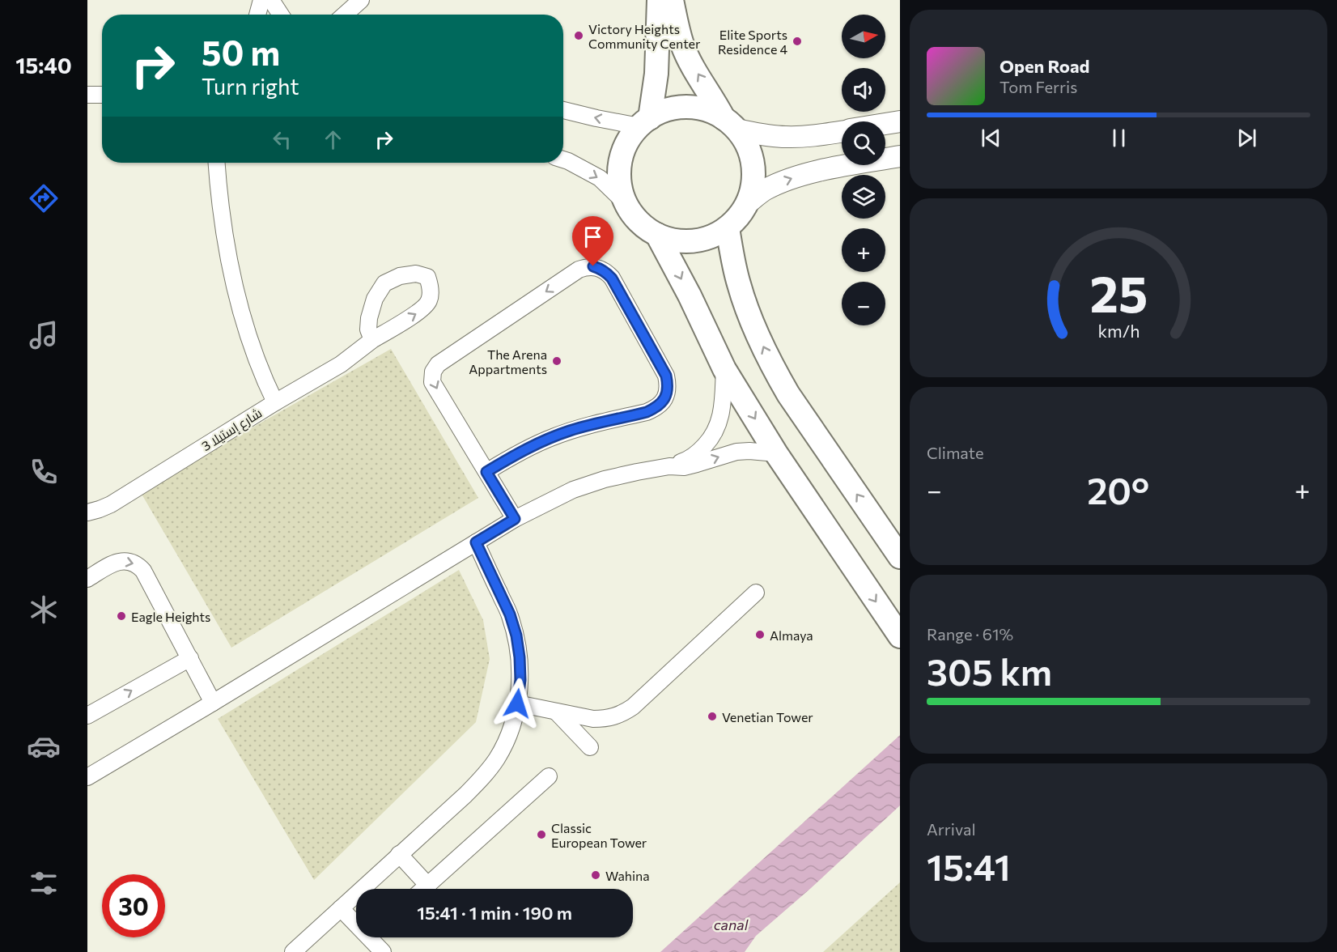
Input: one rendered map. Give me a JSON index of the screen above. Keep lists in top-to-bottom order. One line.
{"streets":{"street":["شارع إستيلا 3"]},"water":["canal"],"places":["Victory Heights Community Center","Elite Sports Residence 4","The Arena Appartments","Eagle Heights","Almaya","Venetian Tower","Classic European Tower","Wahina"],"north":"right","page":{"tabs":"15:40","map_buttons":["+","−"],"turn":["50 m","Turn right"],"song":["Open Road","Tom Ferris"],"tile":["Climate",["Range · 61%","305 km"],["Arrival","15:41"]],"heat":["−","20°","+"],"limit":"30","trip":"15:41 · 1 min · 190 m","gauge":["25","km/h"]}}
